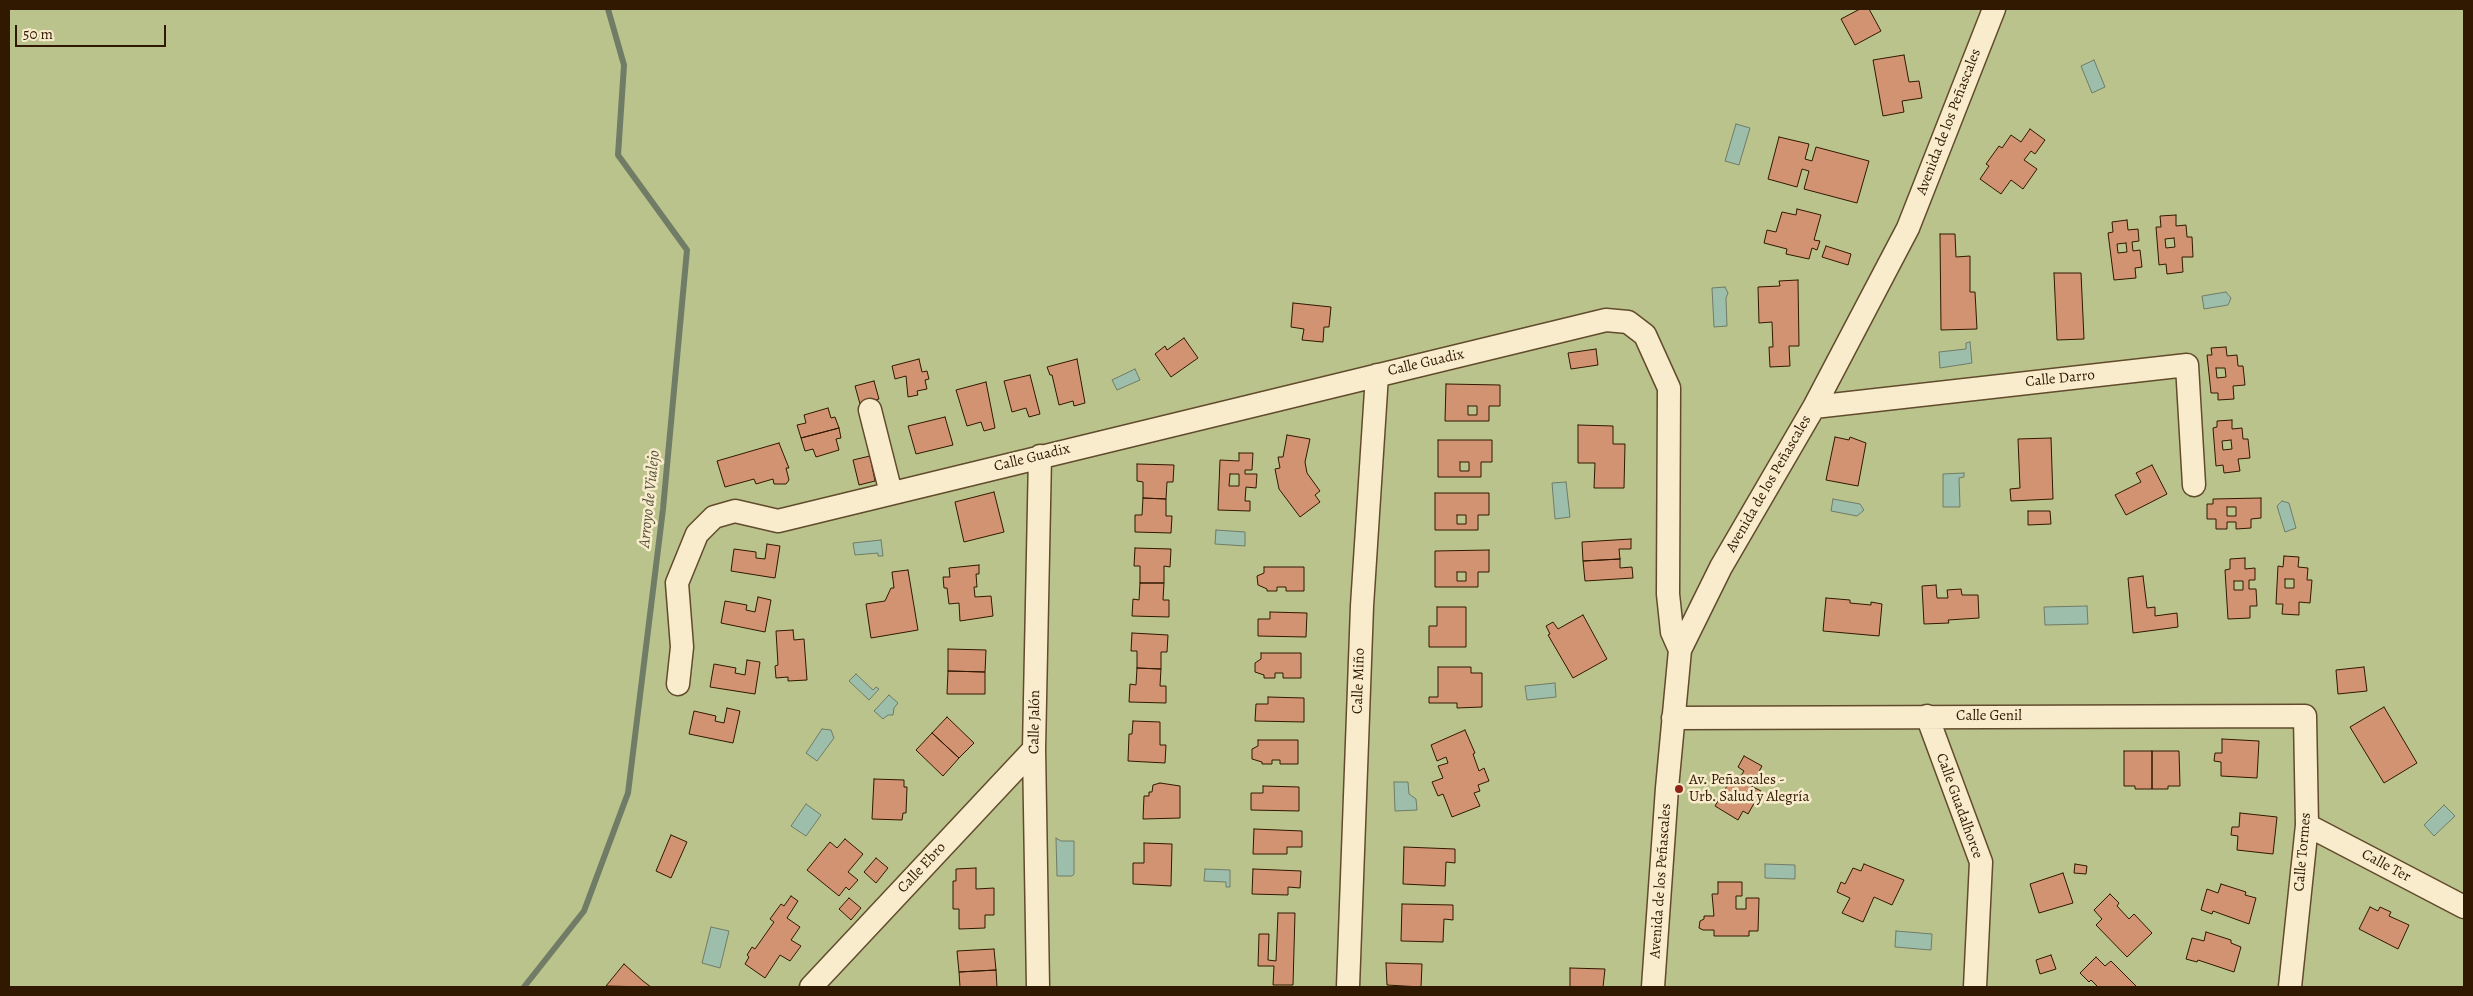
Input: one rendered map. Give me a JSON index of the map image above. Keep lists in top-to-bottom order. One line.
{"streets":{"street":["Avenida de los Peñascales","Calle Guadix","Calle Darro","Calle Miño","Calle Genil","Calle Jalón","Calle Guadalhorce","Calle Tormes","Calle Ter","Calle Ebro"]},"crossings":[["Avenida de los Peñascales","Calle Guadix"],["Avenida de los Peñascales","Calle Darro"],["Avenida de los Peñascales","Calle Genil"],["Calle Guadix","Calle Miño"],["Calle Guadix","Calle Jalón"],["Calle Genil","Calle Guadalhorce"],["Calle Genil","Calle Tormes"],["Calle Jalón","Calle Ebro"],["Calle Tormes","Calle Ter"]],"water":["Arroyo de Vialejo"],"places":["Av. Peñascales - Urb. Salud y Alegría"],"scale_bar":"50 m"}
